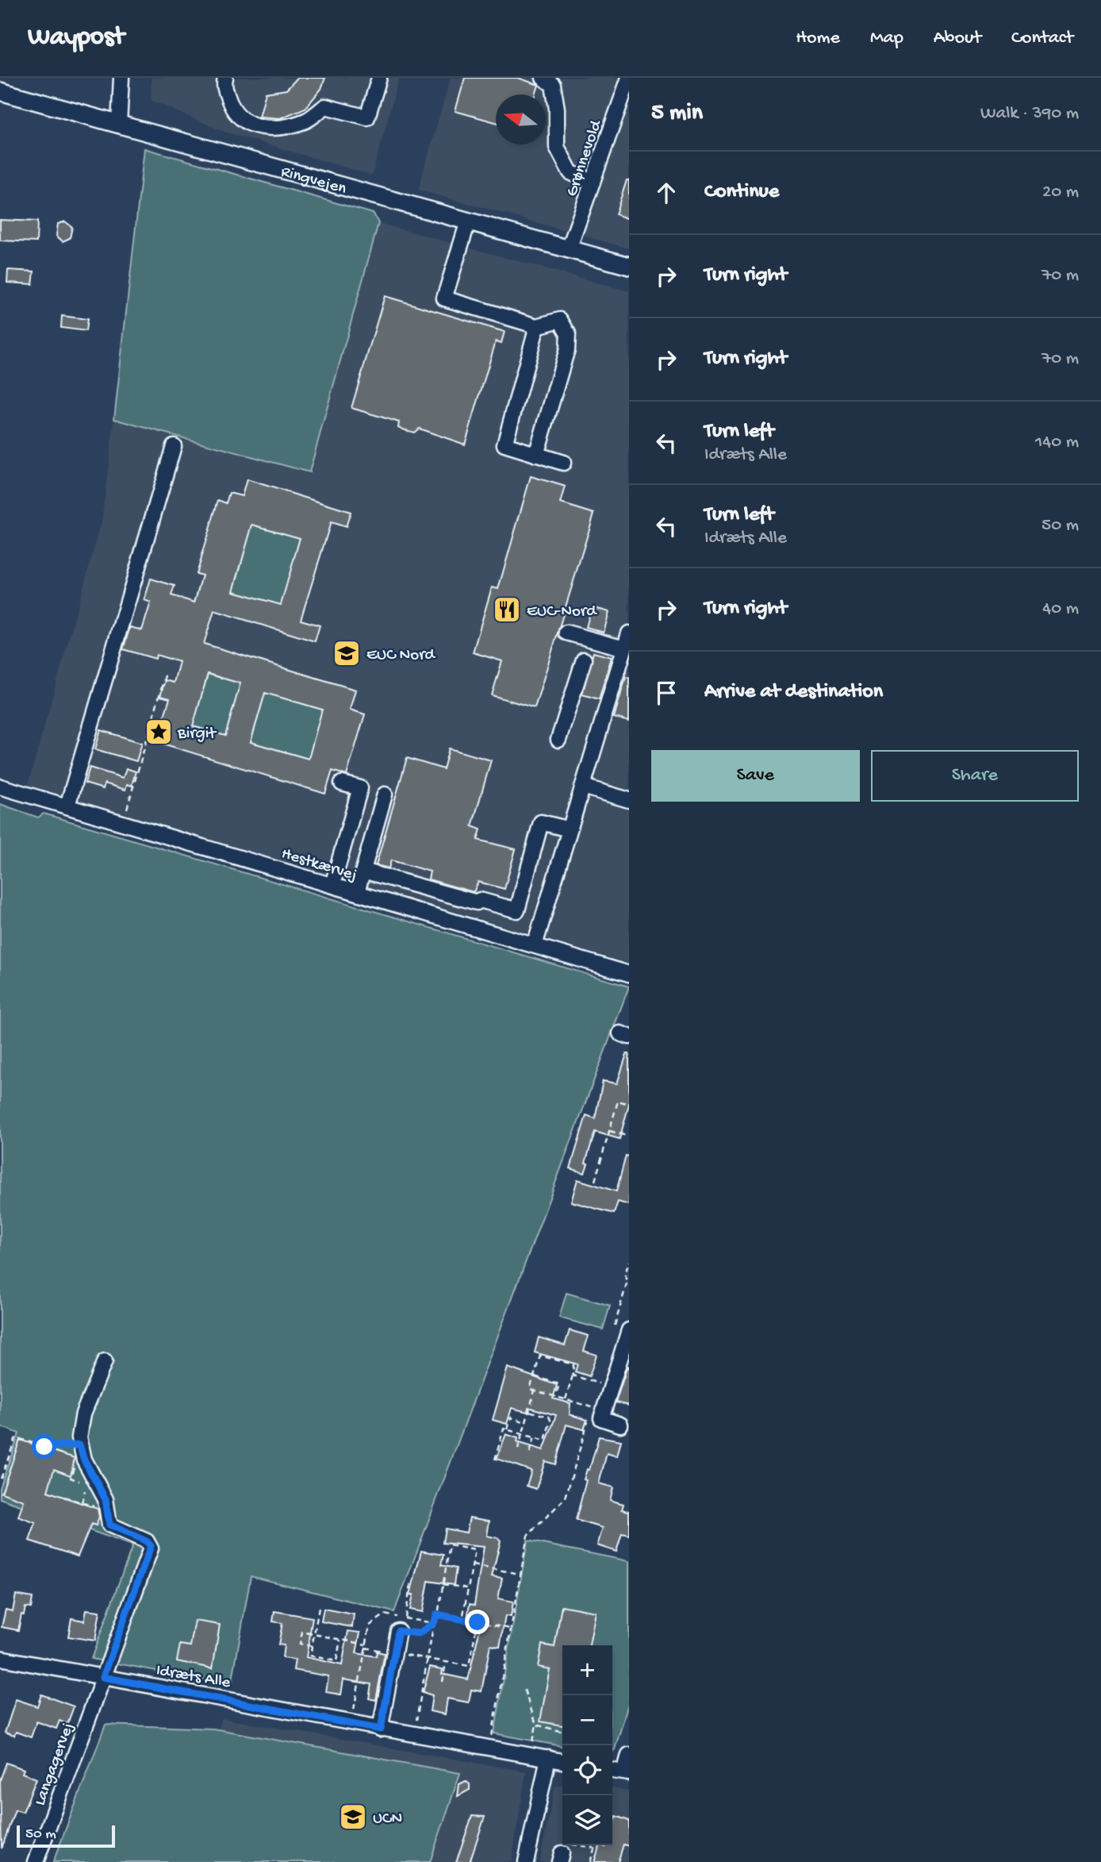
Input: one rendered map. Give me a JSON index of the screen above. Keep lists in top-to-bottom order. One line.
{"streets":{"main road":["Ringvejen"],"street":["Grønnevold","Hestkærvej","Idræts Alle","Langagervej"]},"crossings":[["Grønnevold","Ringvejen"],["Idræts Alle","Langagervej"]],"places":{"restaurant":["EUC-Nord"],"school or university":["EUC Nord","UCN"],"place":["Birgit"]},"scale_bar":"50 m","north":"left","page":{"header":"Waypost","nav":["Home","Map","About","Contact"],"heading":["5 min","Walk · 390 m"],"list":[["Continue","20 m"],["Turn right","70 m"],["Turn right","70 m"],["Turn left","Idræts Alle","140 m"],["Turn left","Idræts Alle","50 m"],["Turn right","40 m"],"Arrive at destination"],"buttons":["Save","Share"],"map_buttons":["+","−"],"scale":"50 m"}}
